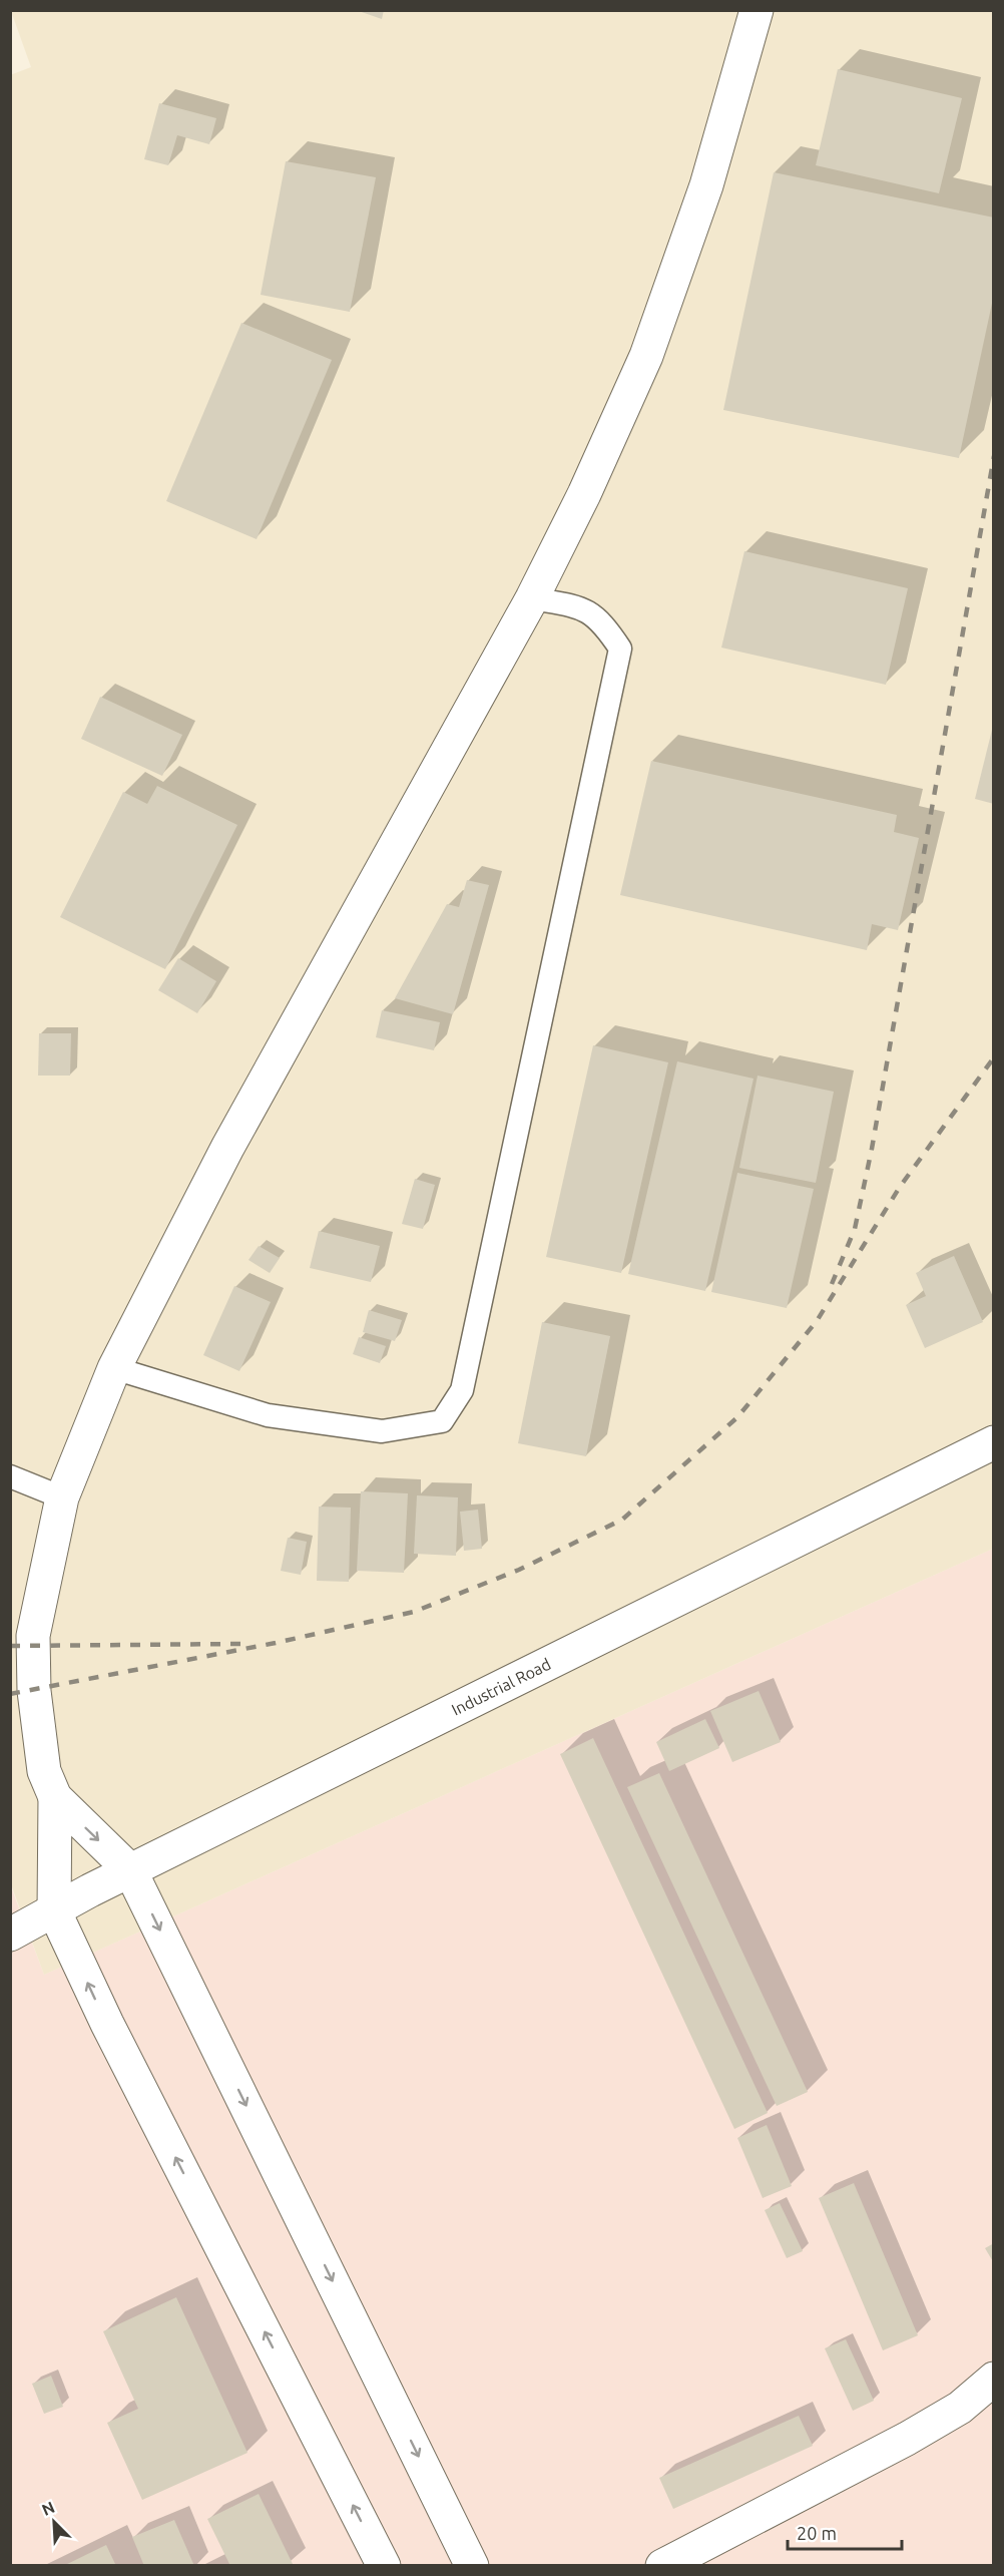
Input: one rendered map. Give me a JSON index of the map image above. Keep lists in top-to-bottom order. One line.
{"streets":{"street":["Industrial Road"]},"scale_bar":"20 m","north":"top left"}
